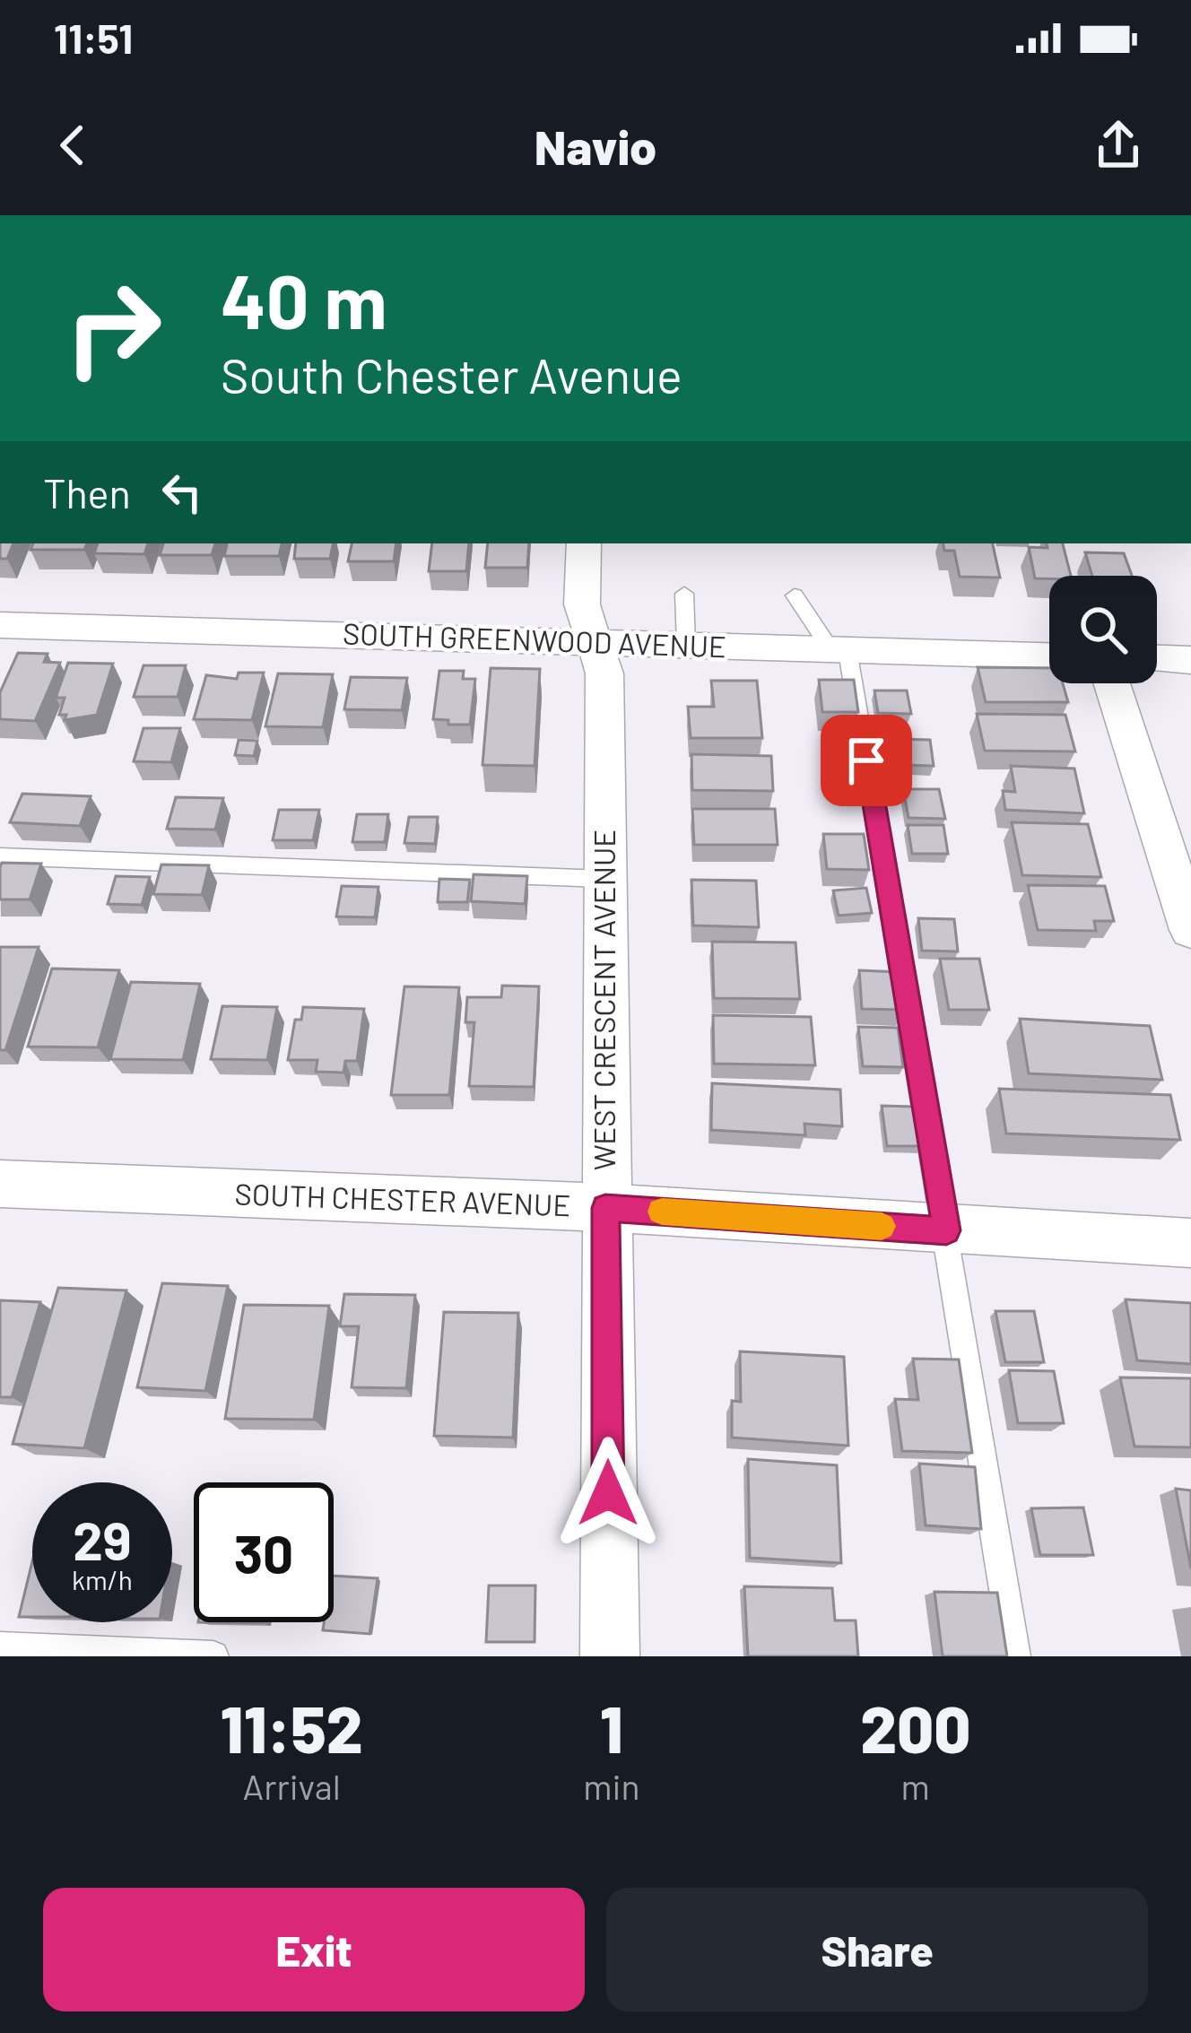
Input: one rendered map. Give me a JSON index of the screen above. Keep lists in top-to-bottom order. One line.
{"streets":{"street":["SOUTH GREENWOOD AVENUE","WEST CRESCENT AVENUE","SOUTH CHESTER AVENUE"]},"crossings":[["SOUTH GREENWOOD AVENUE","WEST CRESCENT AVENUE"],["WEST CRESCENT AVENUE","SOUTH CHESTER AVENUE"]],"page":{"status":"11:51","header":"Navio","turn":["40 m","South Chester Avenue"],"then":"Then","speed":"29 km/h","limit":"30","eta":["11:52","Arrival","1","min","200","m"],"buttons":["Exit","Share"]}}
